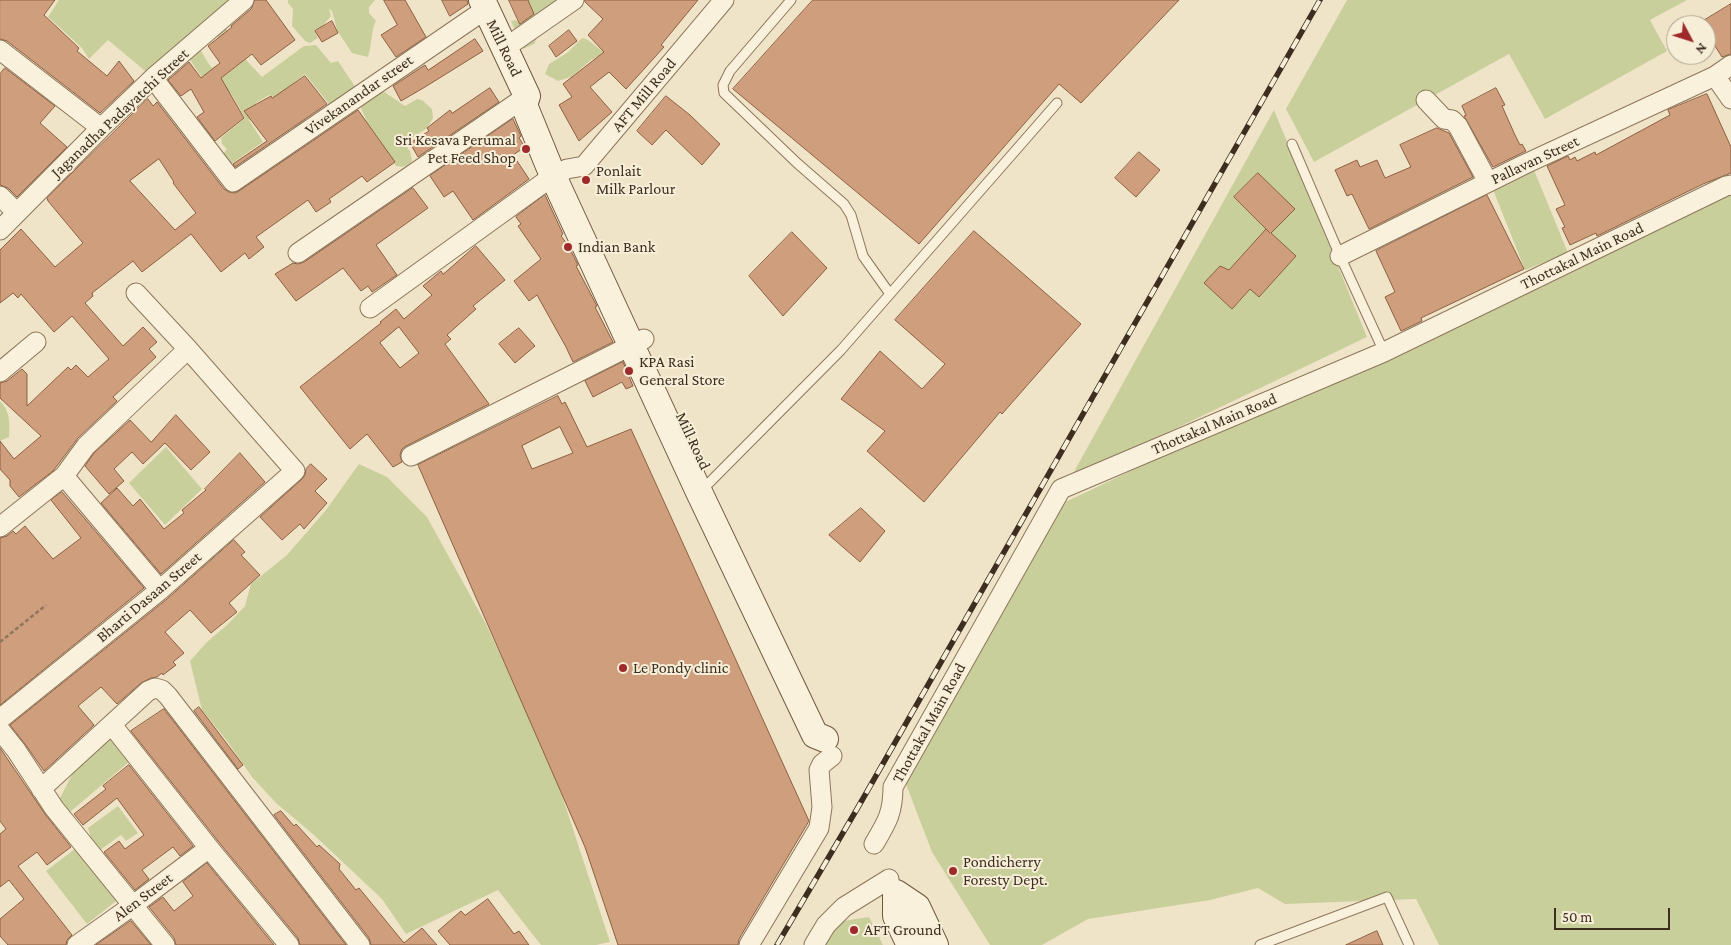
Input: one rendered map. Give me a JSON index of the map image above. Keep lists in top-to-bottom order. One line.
{"streets":{"main road":["Mill Road"],"street":["Vivekanandar street","AFT Mill Road","Jaganadha Padayatchi Street","Pallavan Street","Thottakal Main Road","Bharti Dasaan Street","Alen Street"]},"crossings":[["Mill Road","Vivekanandar street"],["Mill Road","AFT Mill Road"],["Vivekanandar street","Jaganadha Padayatchi Street"]],"places":["Sri Kesava Perumal Pet Feed Shop","Ponlait Milk Parlour","Indian Bank","KPA Rasi General Store","Le Pondy clinic","Pondicherry Foresty Dept.","AFT Ground"],"scale_bar":"50 m","north":"bottom right"}
